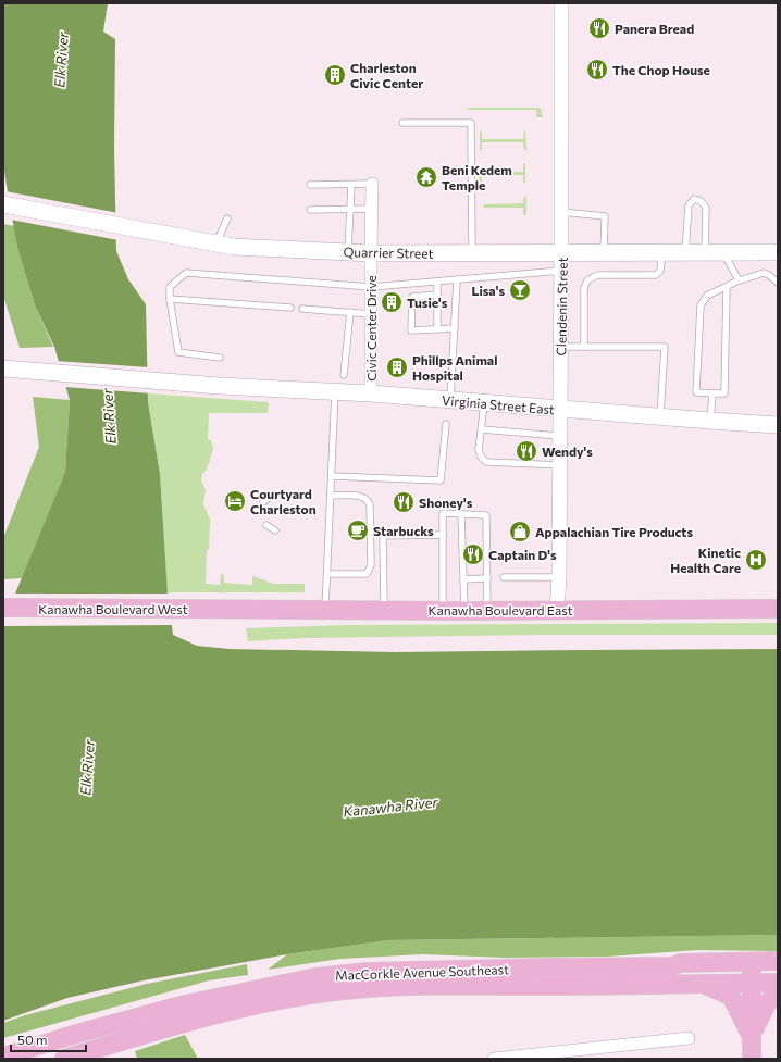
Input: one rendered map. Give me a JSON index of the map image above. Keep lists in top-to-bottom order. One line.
{"streets":{"main road":["Quarrier Street","Virginia Street East","Kanawha Boulevard West","Kanawha Boulevard East","MacCorkle Avenue Southeast"],"street":["Clendenin Street","Civic Center Drive"]},"crossings":[["Quarrier Street","Clendenin Street"],["Quarrier Street","Civic Center Drive"],["Clendenin Street","Virginia Street East"],["Clendenin Street","Kanawha Boulevard East"],["Civic Center Drive","Virginia Street East"],["Kanawha Boulevard West","Kanawha Boulevard East"]],"water":["Elk River","Kanawha River"],"places":{"restaurant":["Panera Bread","The Chop House","Wendy's","Shoney's","Captain D's"],"building":["Charleston Civic Center","Tusie's","Phillps Animal Hospital"],"temple":["Beni Kedem Temple"],"bar":["Lisa's"],"hotel":["Courtyard Charleston"],"cafe":["Starbucks"],"shop":["Appalachian Tire Products"],"hospital":["Kinetic Health Care"]},"scale_bar":"50 m"}
